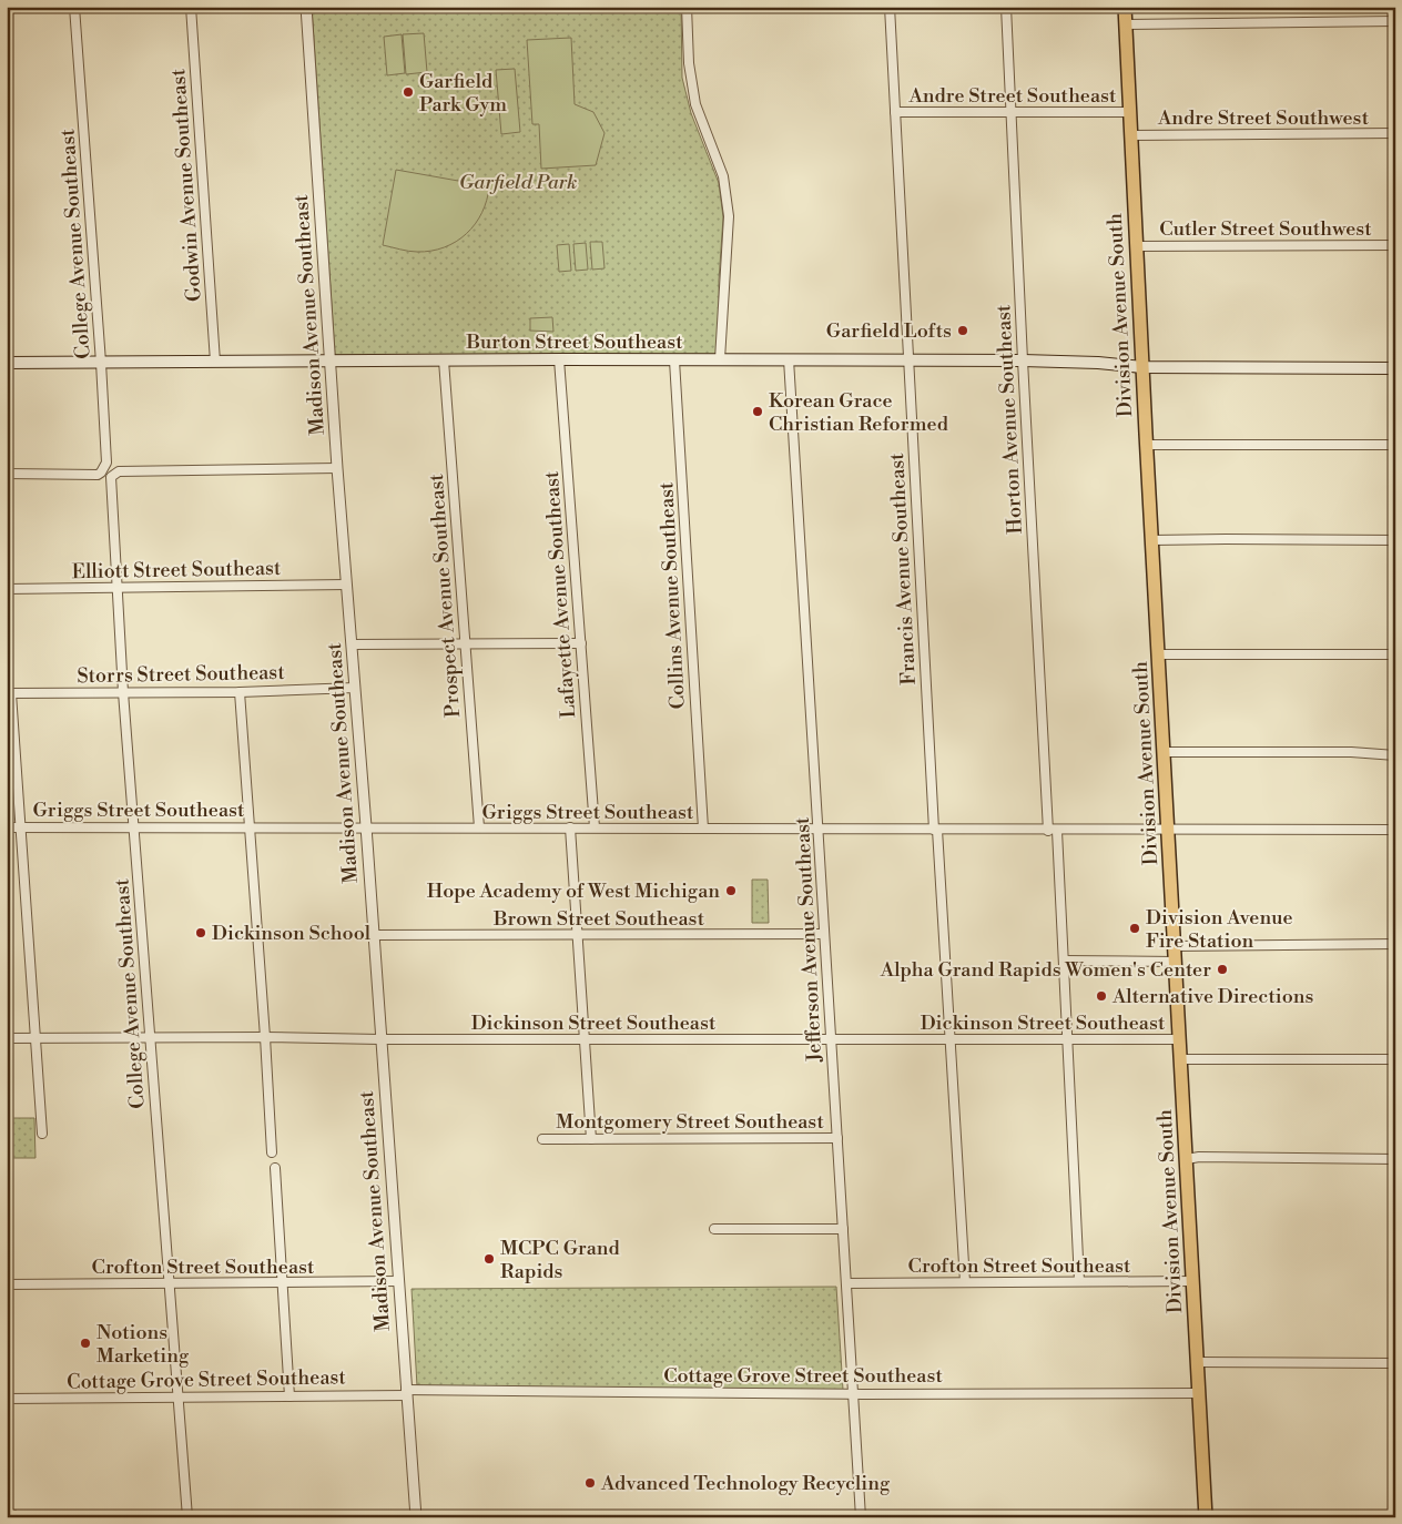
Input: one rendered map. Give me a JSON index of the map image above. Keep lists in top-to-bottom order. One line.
{"streets":{"main road":["Division Avenue South","Burton Street Southeast"],"street":["Andre Street Southeast","Andre Street Southwest","Godwin Avenue Southeast","Cutler Street Southwest","College Avenue Southeast","Madison Avenue Southeast","Horton Avenue Southeast","Francis Avenue Southeast","Elliott Street Southeast","Lafayette Avenue Southeast","Prospect Avenue Southeast","Collins Avenue Southeast","Storrs Street Southeast","Griggs Street Southeast","Brown Street Southeast","Jefferson Avenue Southeast","Dickinson Street Southeast","Montgomery Street Southeast","Crofton Street Southeast","Cottage Grove Street Southeast"]},"crossings":[["Andre Street Southeast","Division Avenue South"],["Andre Street Southeast","Horton Avenue Southeast"],["Andre Street Southeast","Francis Avenue Southeast"],["Andre Street Southwest","Division Avenue South"],["Godwin Avenue Southeast","Burton Street Southeast"],["Cutler Street Southwest","Division Avenue South"],["College Avenue Southeast","Madison Avenue Southeast"],["College Avenue Southeast","Burton Street Southeast"],["College Avenue Southeast","Elliott Street Southeast"],["College Avenue Southeast","Storrs Street Southeast"],["College Avenue Southeast","Griggs Street Southeast"],["College Avenue Southeast","Dickinson Street Southeast"],["College Avenue Southeast","Crofton Street Southeast"],["College Avenue Southeast","Cottage Grove Street Southeast"],["Madison Avenue Southeast","Burton Street Southeast"],["Madison Avenue Southeast","Elliott Street Southeast"],["Madison Avenue Southeast","Storrs Street Southeast"],["Madison Avenue Southeast","Griggs Street Southeast"],["Madison Avenue Southeast","Brown Street Southeast"],["Madison Avenue Southeast","Dickinson Street Southeast"],["Madison Avenue Southeast","Crofton Street Southeast"],["Madison Avenue Southeast","Cottage Grove Street Southeast"],["Division Avenue South","Burton Street Southeast"],["Division Avenue South","Griggs Street Southeast"],["Division Avenue South","Dickinson Street Southeast"],["Division Avenue South","Crofton Street Southeast"],["Division Avenue South","Cottage Grove Street Southeast"],["Burton Street Southeast","Horton Avenue Southeast"],["Burton Street Southeast","Francis Avenue Southeast"],["Burton Street Southeast","Lafayette Avenue Southeast"],["Burton Street Southeast","Prospect Avenue Southeast"],["Burton Street Southeast","Collins Avenue Southeast"],["Burton Street Southeast","Jefferson Avenue Southeast"],["Horton Avenue Southeast","Griggs Street Southeast"],["Horton Avenue Southeast","Dickinson Street Southeast"],["Horton Avenue Southeast","Crofton Street Southeast"],["Francis Avenue Southeast","Griggs Street Southeast"],["Francis Avenue Southeast","Dickinson Street Southeast"],["Francis Avenue Southeast","Crofton Street Southeast"],["Lafayette Avenue Southeast","Griggs Street Southeast"],["Prospect Avenue Southeast","Griggs Street Southeast"],["Collins Avenue Southeast","Griggs Street Southeast"],["Griggs Street Southeast","Jefferson Avenue Southeast"],["Brown Street Southeast","Jefferson Avenue Southeast"],["Jefferson Avenue Southeast","Dickinson Street Southeast"],["Jefferson Avenue Southeast","Montgomery Street Southeast"],["Jefferson Avenue Southeast","Crofton Street Southeast"],["Jefferson Avenue Southeast","Cottage Grove Street Southeast"]],"parks":["Garfield Park"],"places":["Garfield Park Gym","Garfield Lofts","Korean Grace Christian Reformed","Hope Academy of West Michigan","Division Avenue Fire Station","Dickinson School","Alpha Grand Rapids Women's Center","Alternative Directions","MCPC Grand Rapids","Notions Marketing","Advanced Technology Recycling"]}
